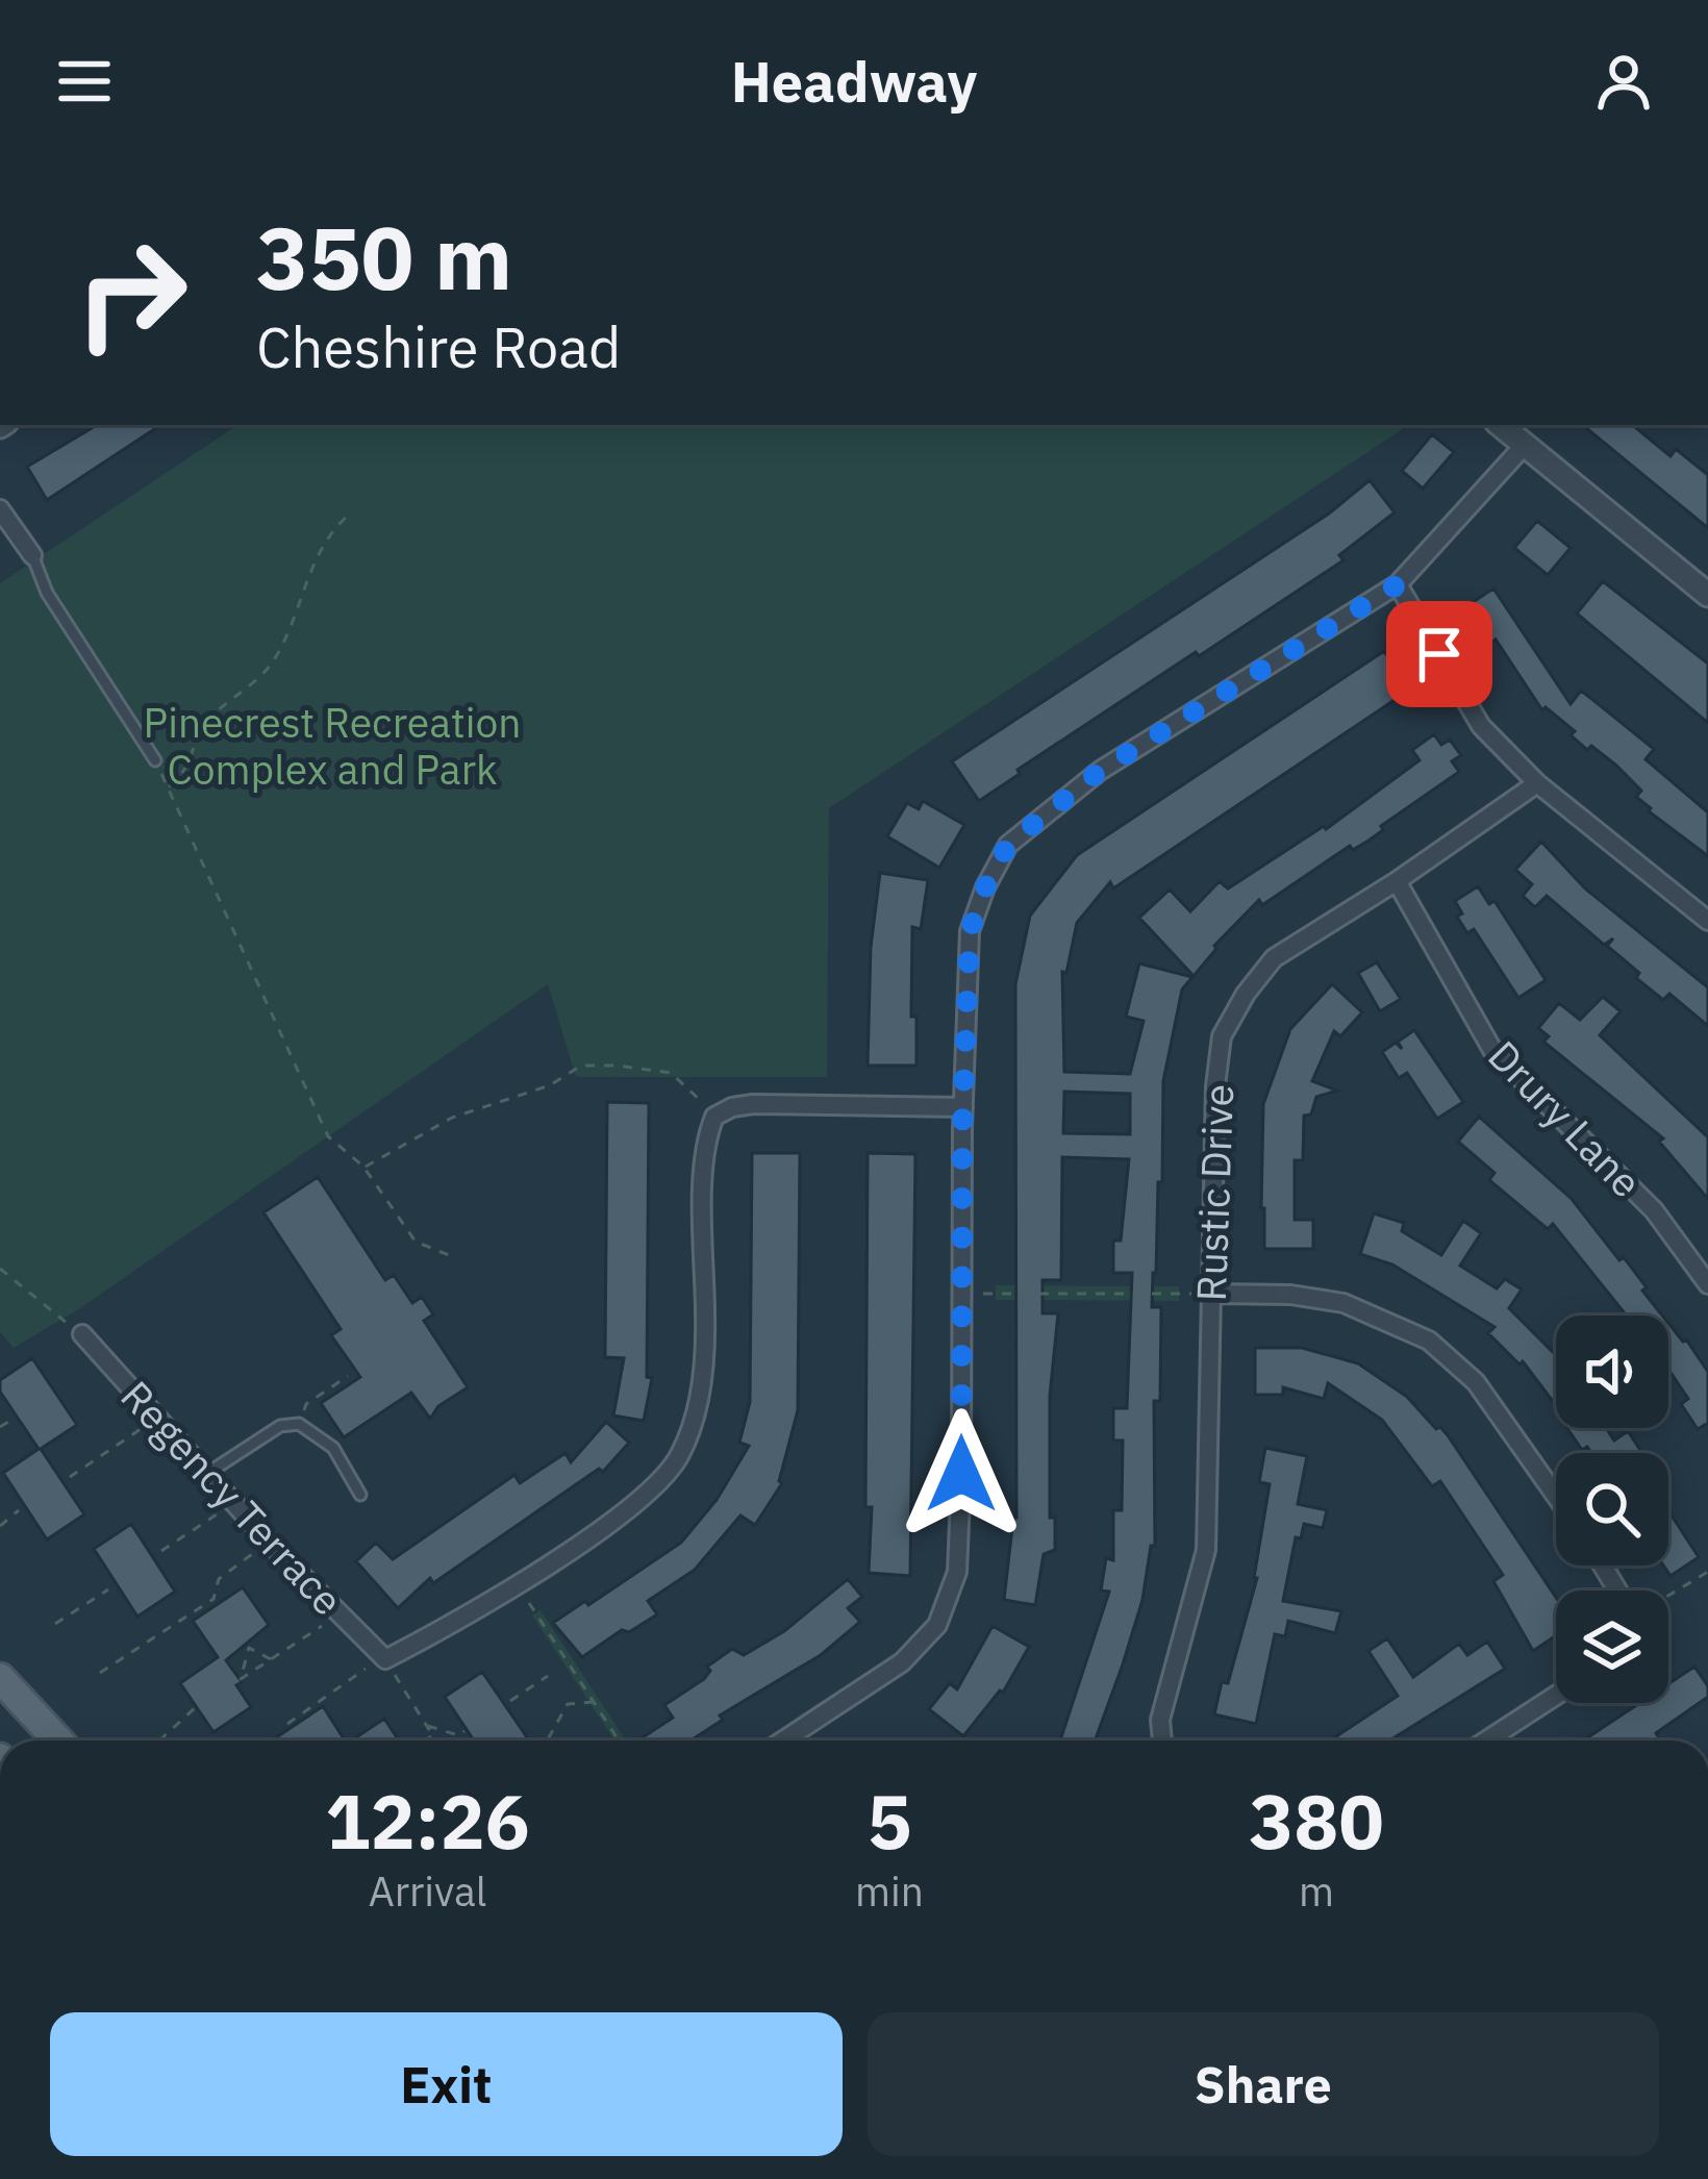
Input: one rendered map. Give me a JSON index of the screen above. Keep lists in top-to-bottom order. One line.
{"streets":{"street":["Drury Lane","Rustic Drive","Regency Terrace"]},"crossings":[["Drury Lane","Rustic Drive"]],"parks":["Pinecrest Recreation Complex and Park"],"page":{"header":"Headway","turn":["350 m","Cheshire Road"],"eta":["12:26","Arrival","5","min","380","m"],"buttons":["Exit","Share"]}}
